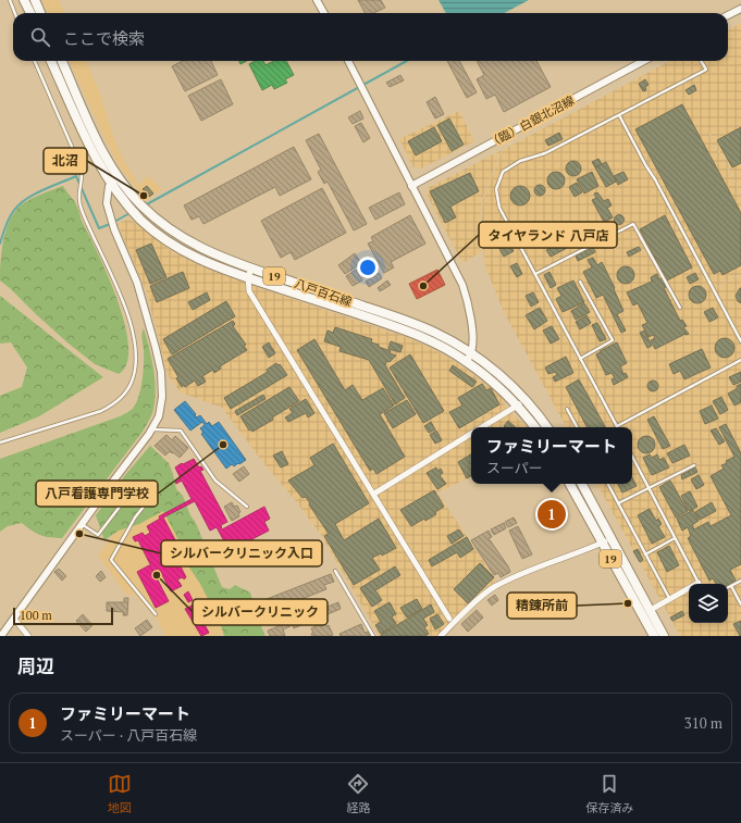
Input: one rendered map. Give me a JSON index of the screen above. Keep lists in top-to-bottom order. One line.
{"streets":{"main road":["19","八戸百石線"],"street":["（臨）白銀北沼線"]},"places":["北沼","タイヤランド 八戸店","八戸看護専門学校","シルバークリニック入口","シルバークリニック","精錬所前"],"scale_bar":"100 m","page":{"search":"ここで検索","popup":["ファミリーマート","スーパー"],"pins":"1","scale":"100 m","heading":"周辺","list":[{"mark":"1","name":"ファミリーマート","note":"スーパー · 八戸百石線","value":"310 m"}],"nav":["地図","経路","保存済み"]}}
